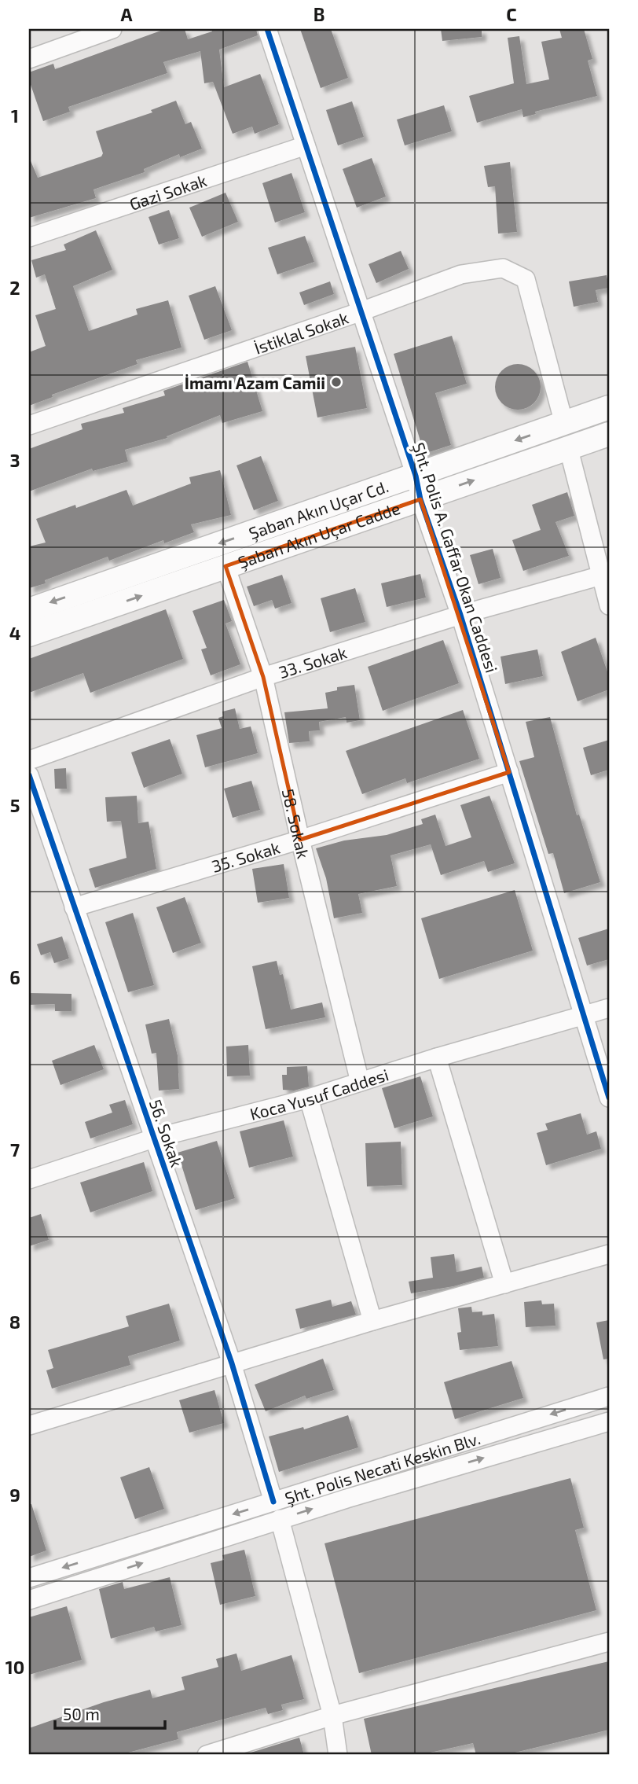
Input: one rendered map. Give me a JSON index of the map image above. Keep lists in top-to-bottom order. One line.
{"streets":{"main road":["Şaban Akın Uçar Cd.","Şaban Akın Uçar Cadde"],"street":["Gazi Sokak","İstiklal Sokak","Şht. Polis A. Gaffar Okan Caddesi","33. Sokak","58. Sokak","35. Sokak","Koca Yusuf Caddesi","56. Sokak","Şht. Polis Necati Keskin Blv."]},"crossings":[["Gazi Sokak","Şht. Polis A. Gaffar Okan Caddesi"],["İstiklal Sokak","Şaban Akın Uçar Cd."],["İstiklal Sokak","Şht. Polis A. Gaffar Okan Caddesi"],["Şaban Akın Uçar Cd.","Şht. Polis A. Gaffar Okan Caddesi"],["Şaban Akın Uçar Cadde","Şht. Polis A. Gaffar Okan Caddesi"],["Şaban Akın Uçar Cadde","58. Sokak"],["Şht. Polis A. Gaffar Okan Caddesi","33. Sokak"],["Şht. Polis A. Gaffar Okan Caddesi","35. Sokak"],["Şht. Polis A. Gaffar Okan Caddesi","Koca Yusuf Caddesi"],["33. Sokak","58. Sokak"],["58. Sokak","35. Sokak"],["58. Sokak","Koca Yusuf Caddesi"],["35. Sokak","56. Sokak"],["Koca Yusuf Caddesi","56. Sokak"],["56. Sokak","Şht. Polis Necati Keskin Blv."]],"one_way":["Şaban Akın Uçar Cd.","Şaban Akın Uçar Cadde"],"places":["İmamı Azam Camii"],"scale_bar":"50 m","grid":{"columns":["A","B","C"],"rows":["1","2","3","4","5","6","7","8","9","10"]}}
